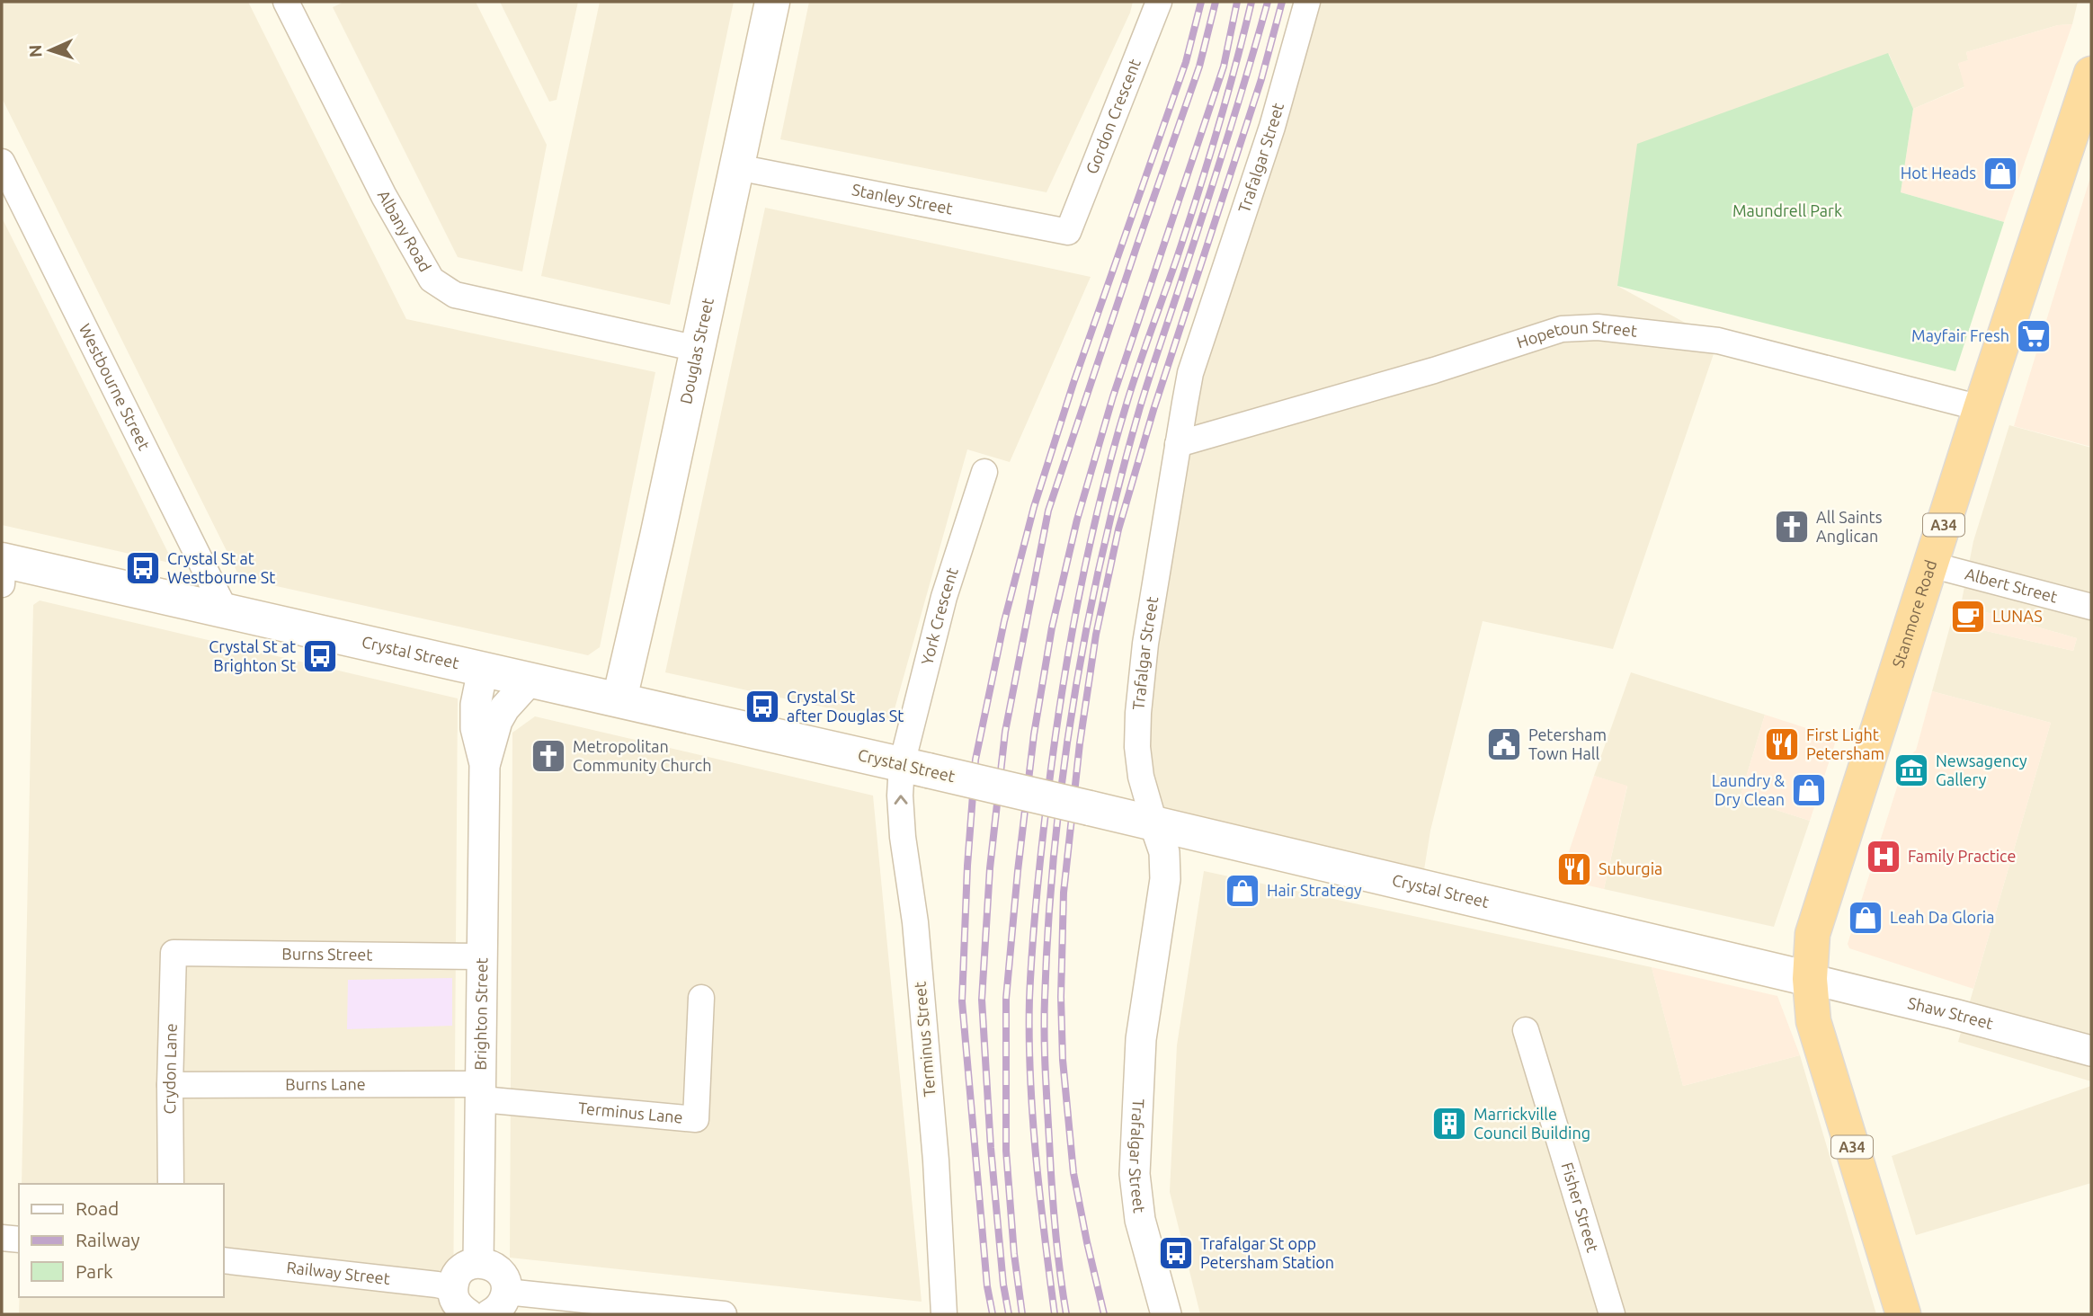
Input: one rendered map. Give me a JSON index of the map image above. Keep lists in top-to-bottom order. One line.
{"streets":{"highway":["A34","Stanmore Road"],"main road":["Douglas Street","Crystal Street"],"street":["Gordon Crescent","Trafalgar Street","Stanley Street","Albany Road","Hopetoun Street","Westbourne Street","Albert Street","York Crescent","Burns Street","Brighton Street","Shaw Street","Terminus Street","Crydon Lane","Burns Lane","Terminus Lane","Fisher Street","Railway Street"]},"crossings":[["Gordon Crescent","Stanley Street"],["Trafalgar Street","Hopetoun Street"],["Trafalgar Street","Crystal Street"],["Stanley Street","Douglas Street"],["Albany Road","Douglas Street"],["Hopetoun Street","Stanmore Road"],["Douglas Street","Crystal Street"],["Westbourne Street","Crystal Street"],["A34","Stanmore Road"],["A34","Crystal Street"],["A34","Shaw Street"],["Albert Street","Stanmore Road"],["Stanmore Road","Crystal Street"],["Stanmore Road","Shaw Street"],["York Crescent","Crystal Street"],["York Crescent","Terminus Street"],["Crystal Street","Brighton Street"],["Crystal Street","Shaw Street"],["Crystal Street","Terminus Street"],["Burns Street","Brighton Street"],["Burns Street","Crydon Lane"],["Brighton Street","Burns Lane"],["Brighton Street","Terminus Lane"],["Crydon Lane","Burns Lane"],["Burns Lane","Terminus Lane"]],"one_way":["Terminus Street"],"parks":["Maundrell Park"],"places":{"shop":["Hot Heads","Laundry & Dry Clean","Hair Strategy","Leah Da Gloria"],"supermarket":["Mayfair Fresh"],"church":["All Saints Anglican","Metropolitan Community Church"],"bus stop":["Crystal St at Westbourne St","Crystal St at Brighton St","Crystal St after Douglas St","Trafalgar St opp Petersham Station"],"cafe":["LUNAS"],"public building":["Petersham Town Hall"],"restaurant":["First Light Petersham","Suburgia"],"museum":["Newsagency Gallery"],"hospital":["Family Practice"],"building":["Marrickville Council Building"]},"legend":["Road","Railway","Park"],"north":"left"}
